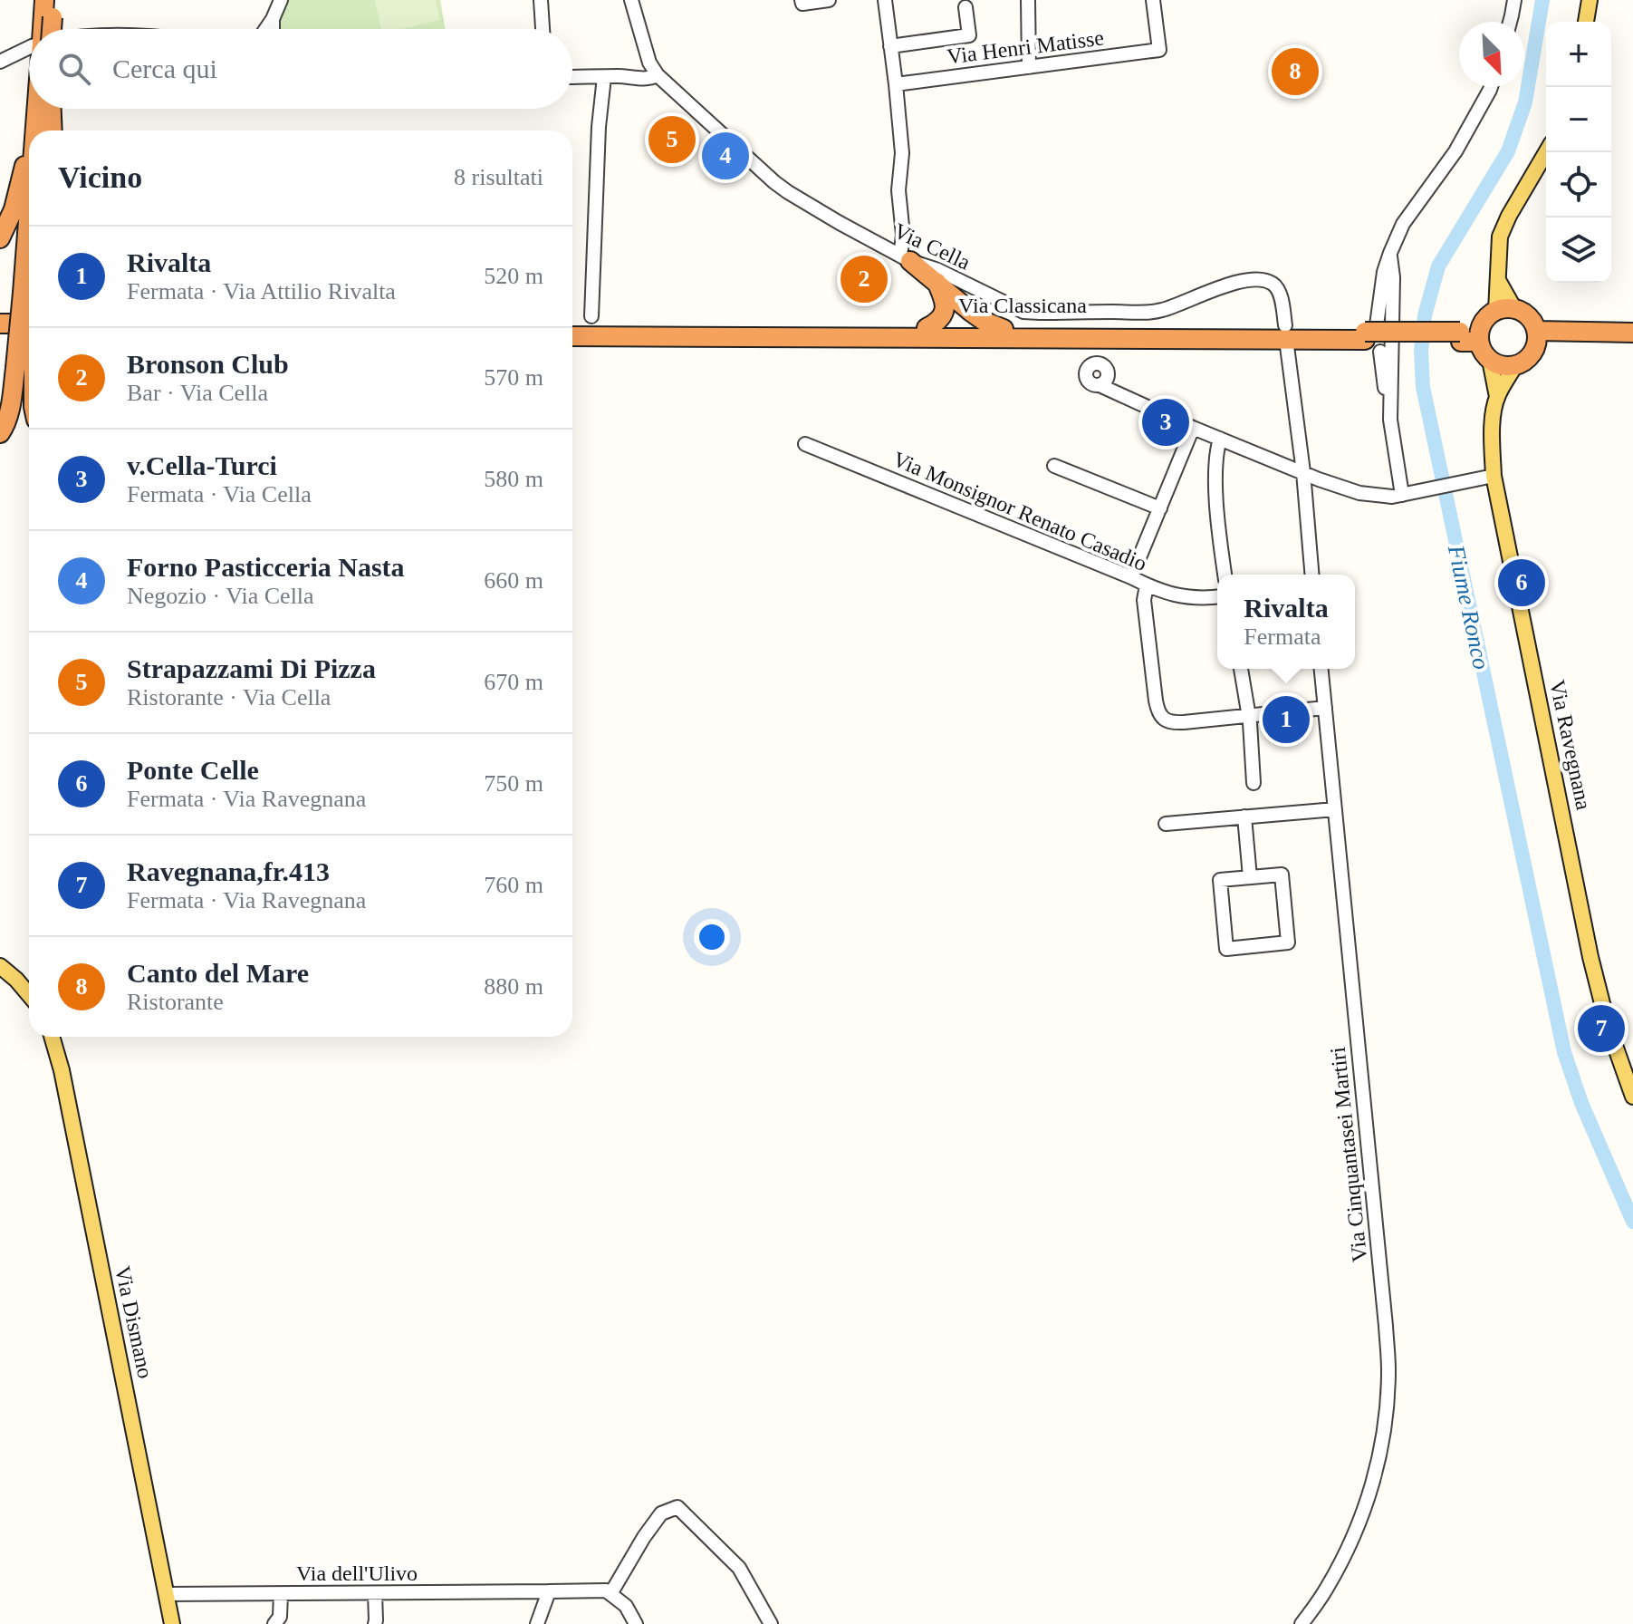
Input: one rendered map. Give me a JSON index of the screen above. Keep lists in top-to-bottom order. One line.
{"streets":{"highway":["Via Classicana"],"main road":["Via Ravegnana","Via Dismano"],"street":["Via Henri Matisse","Via Cella","Via Monsignor Renato Casadio","Via Cinquantasei Martiri","Via dell'Ulivo"]},"crossings":[["Via Classicana","Via Ravegnana"],["Via Dismano","Via dell'Ulivo"]],"water":["Fiume Ronco"],"north":"bottom right","page":{"map_buttons":["+","−"],"search":"Cerca qui","pins":["8","5","4","2","3","6","1","7"],"heading":["Vicino","8 risultati"],"list":[{"mark":"1","name":"Rivalta","note":"Fermata · Via Attilio Rivalta","value":"520 m"},{"mark":"2","name":"Bronson Club","note":"Bar · Via Cella","value":"570 m"},{"mark":"3","name":"v.Cella-Turci","note":"Fermata · Via Cella","value":"580 m"},{"mark":"4","name":"Forno Pasticceria Nasta","note":"Negozio · Via Cella","value":"660 m"},{"mark":"5","name":"Strapazzami Di Pizza","note":"Ristorante · Via Cella","value":"670 m"},{"mark":"6","name":"Ponte Celle","note":"Fermata · Via Ravegnana","value":"750 m"},{"mark":"7","name":"Ravegnana,fr.413","note":"Fermata · Via Ravegnana","value":"760 m"},{"mark":"8","name":"Canto del Mare","note":"Ristorante","value":"880 m"}],"popup":["Rivalta","Fermata"]}}
